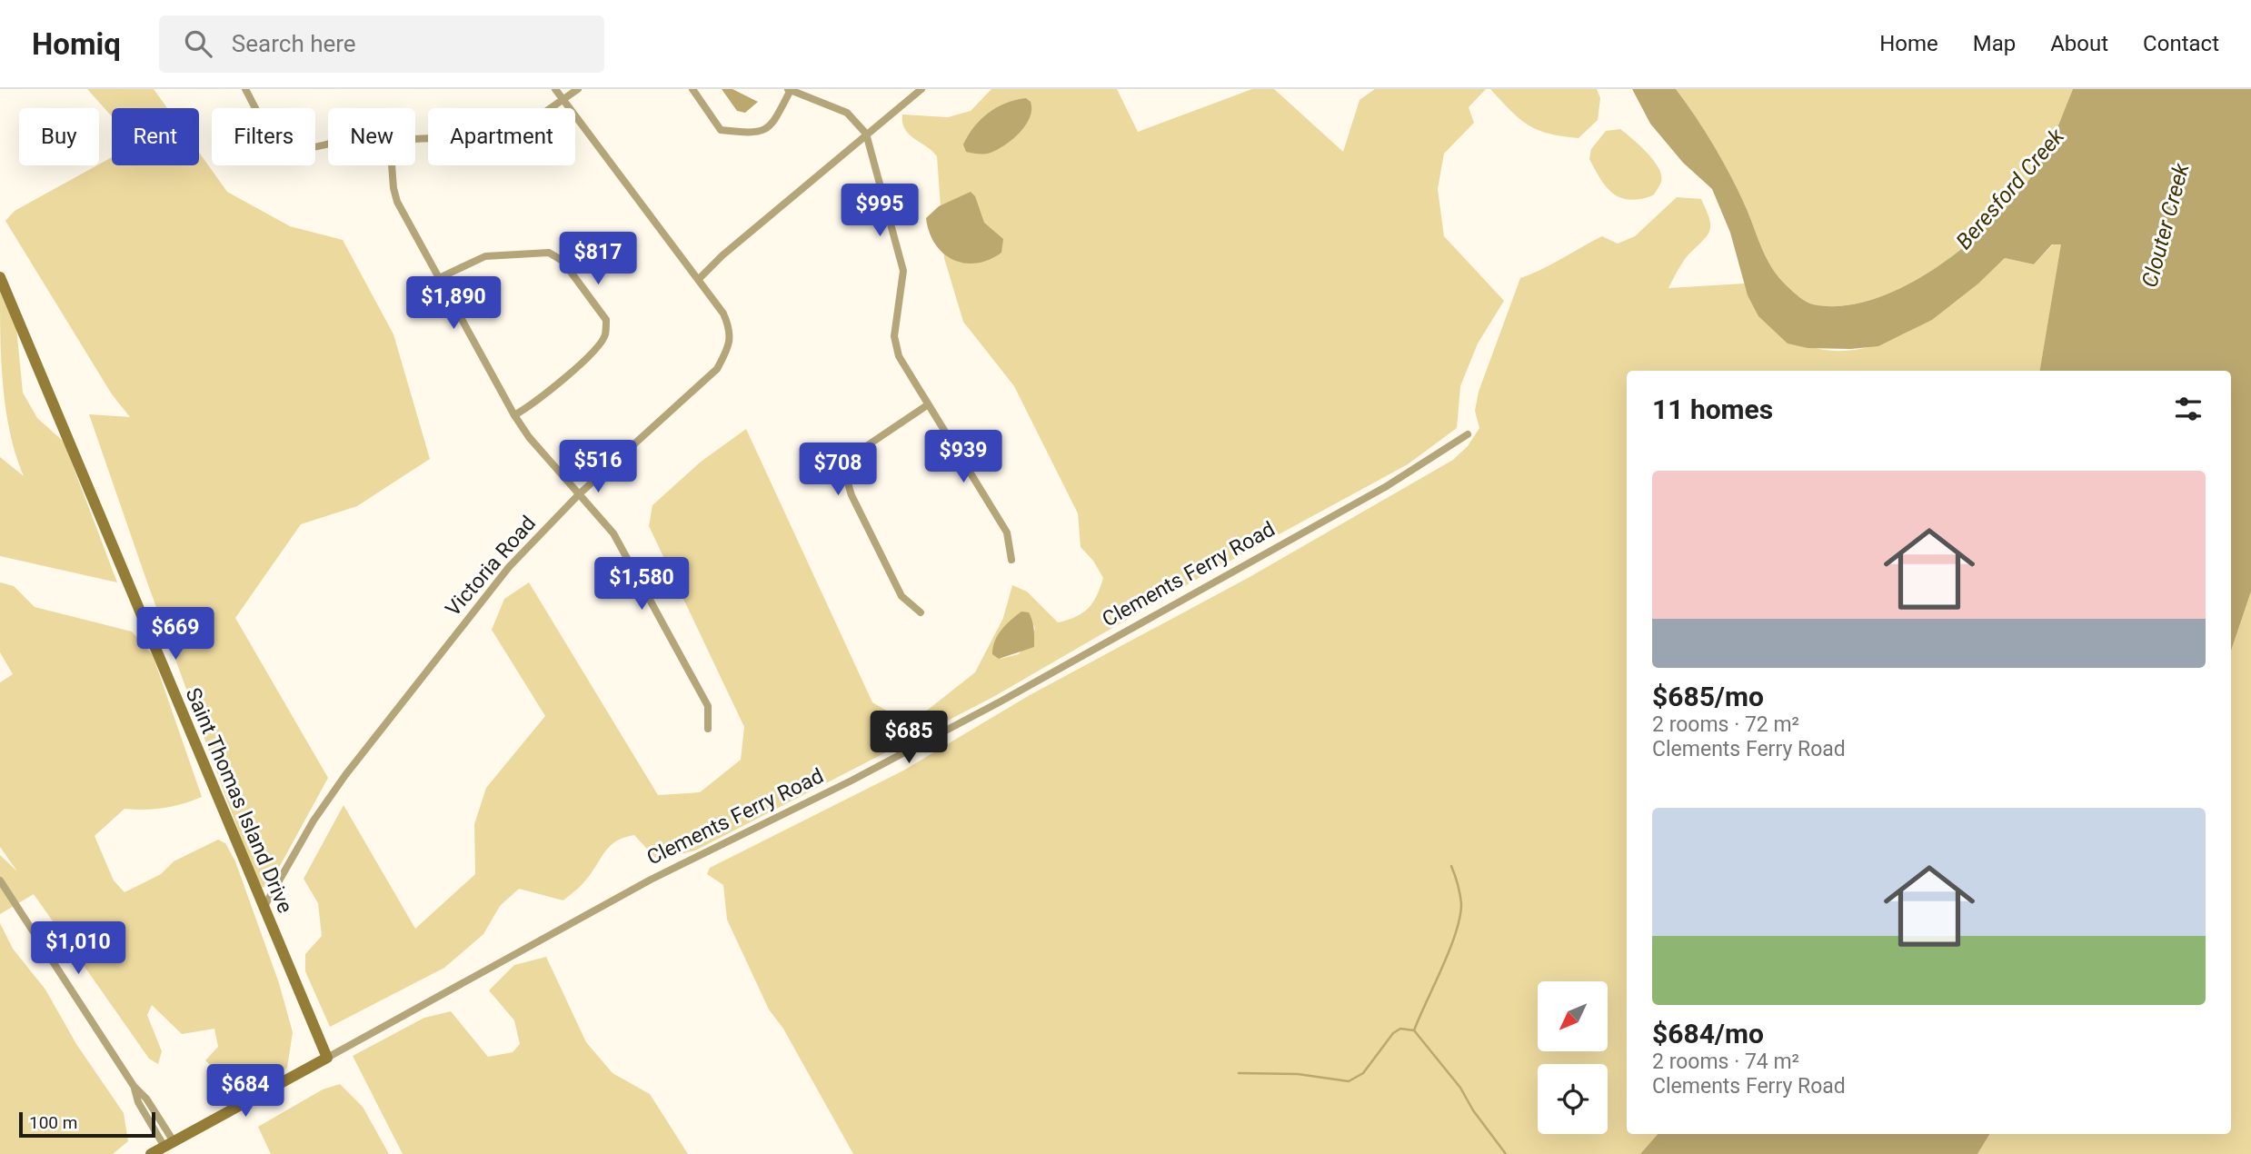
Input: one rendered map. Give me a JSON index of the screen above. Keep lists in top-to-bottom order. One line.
{"streets":{"main road":["Clements Ferry Road","Saint Thomas Island Drive"],"street":["Victoria Road"]},"crossings":[["Victoria Road","Saint Thomas Island Drive"],["Clements Ferry Road","Saint Thomas Island Drive"]],"water":["Beresford Creek","Clouter Creek"],"scale_bar":"100 m","north":"bottom left","page":{"header":"Homiq","search":"Search here","nav":["Home","Map","About","Contact"],"chip":["Buy","Rent","Filters","New","Apartment"],"price":["$995","$817","$1,890","$939","$516","$708","$1,580","$669","$685","$1,010","$684"],"heading":"11 homes","list":[{"name":"$685/mo","note":"2 rooms · 72 m² · Clements Ferry Road"},{"name":"$684/mo","note":"2 rooms · 74 m² · Clements Ferry Road"}],"scale":"100 m"}}
